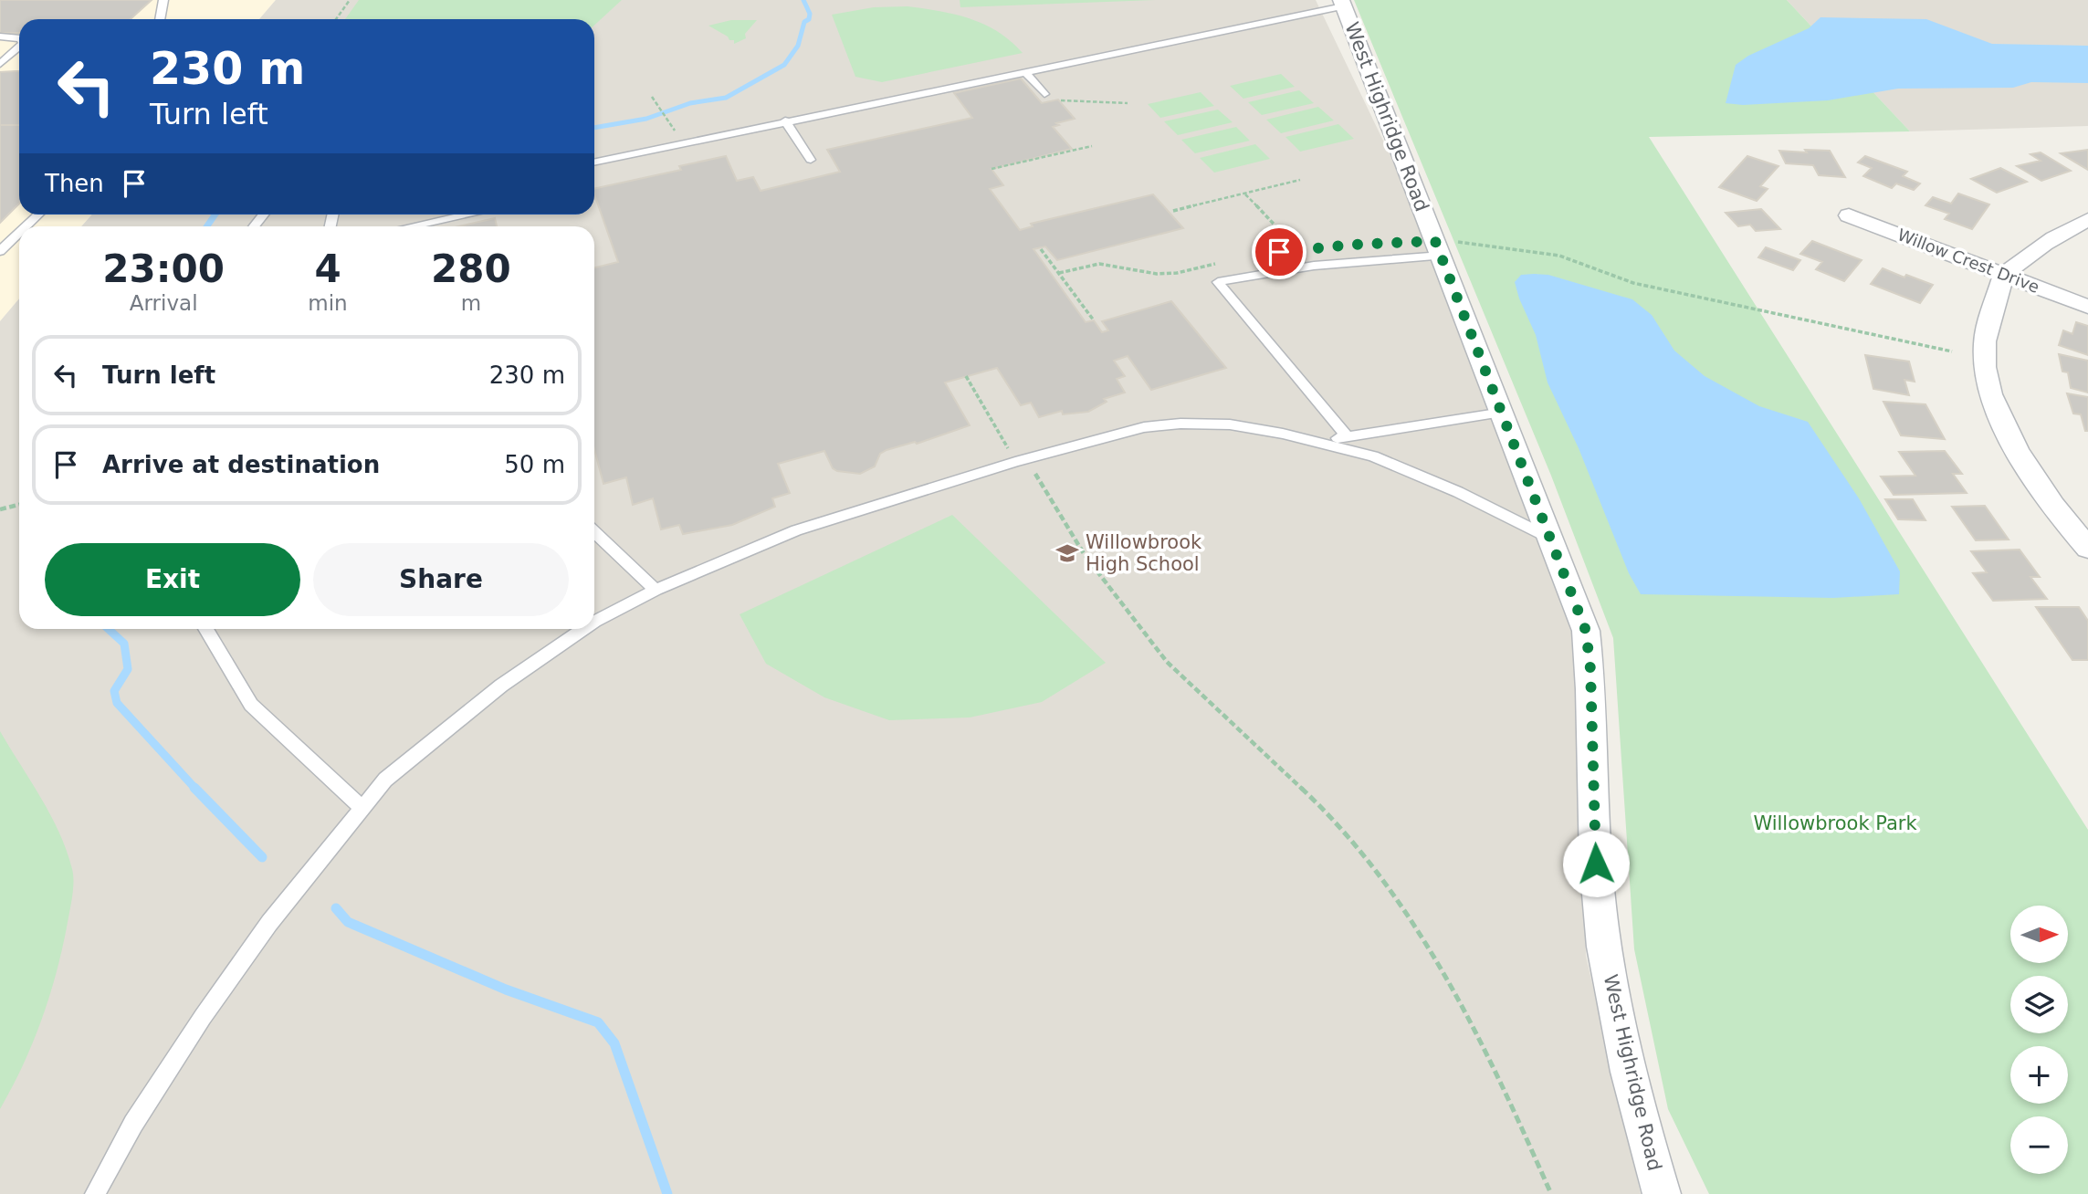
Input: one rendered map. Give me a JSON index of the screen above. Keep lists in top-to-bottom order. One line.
{"streets":{"street":["West Highridge Road","Willow Crest Drive"]},"parks":["Willowbrook Park"],"places":{"school or university":["Willowbrook High School"]},"north":"right","page":{"turn":["230 m","Turn left"],"then":"Then","eta":["23:00","Arrival","4","min","280","m"],"list":[{"name":"Turn left","value":"230 m"},{"name":"Arrive at destination","value":"50 m"}],"buttons":["Exit","Share"],"map_buttons":["+","−"]}}
